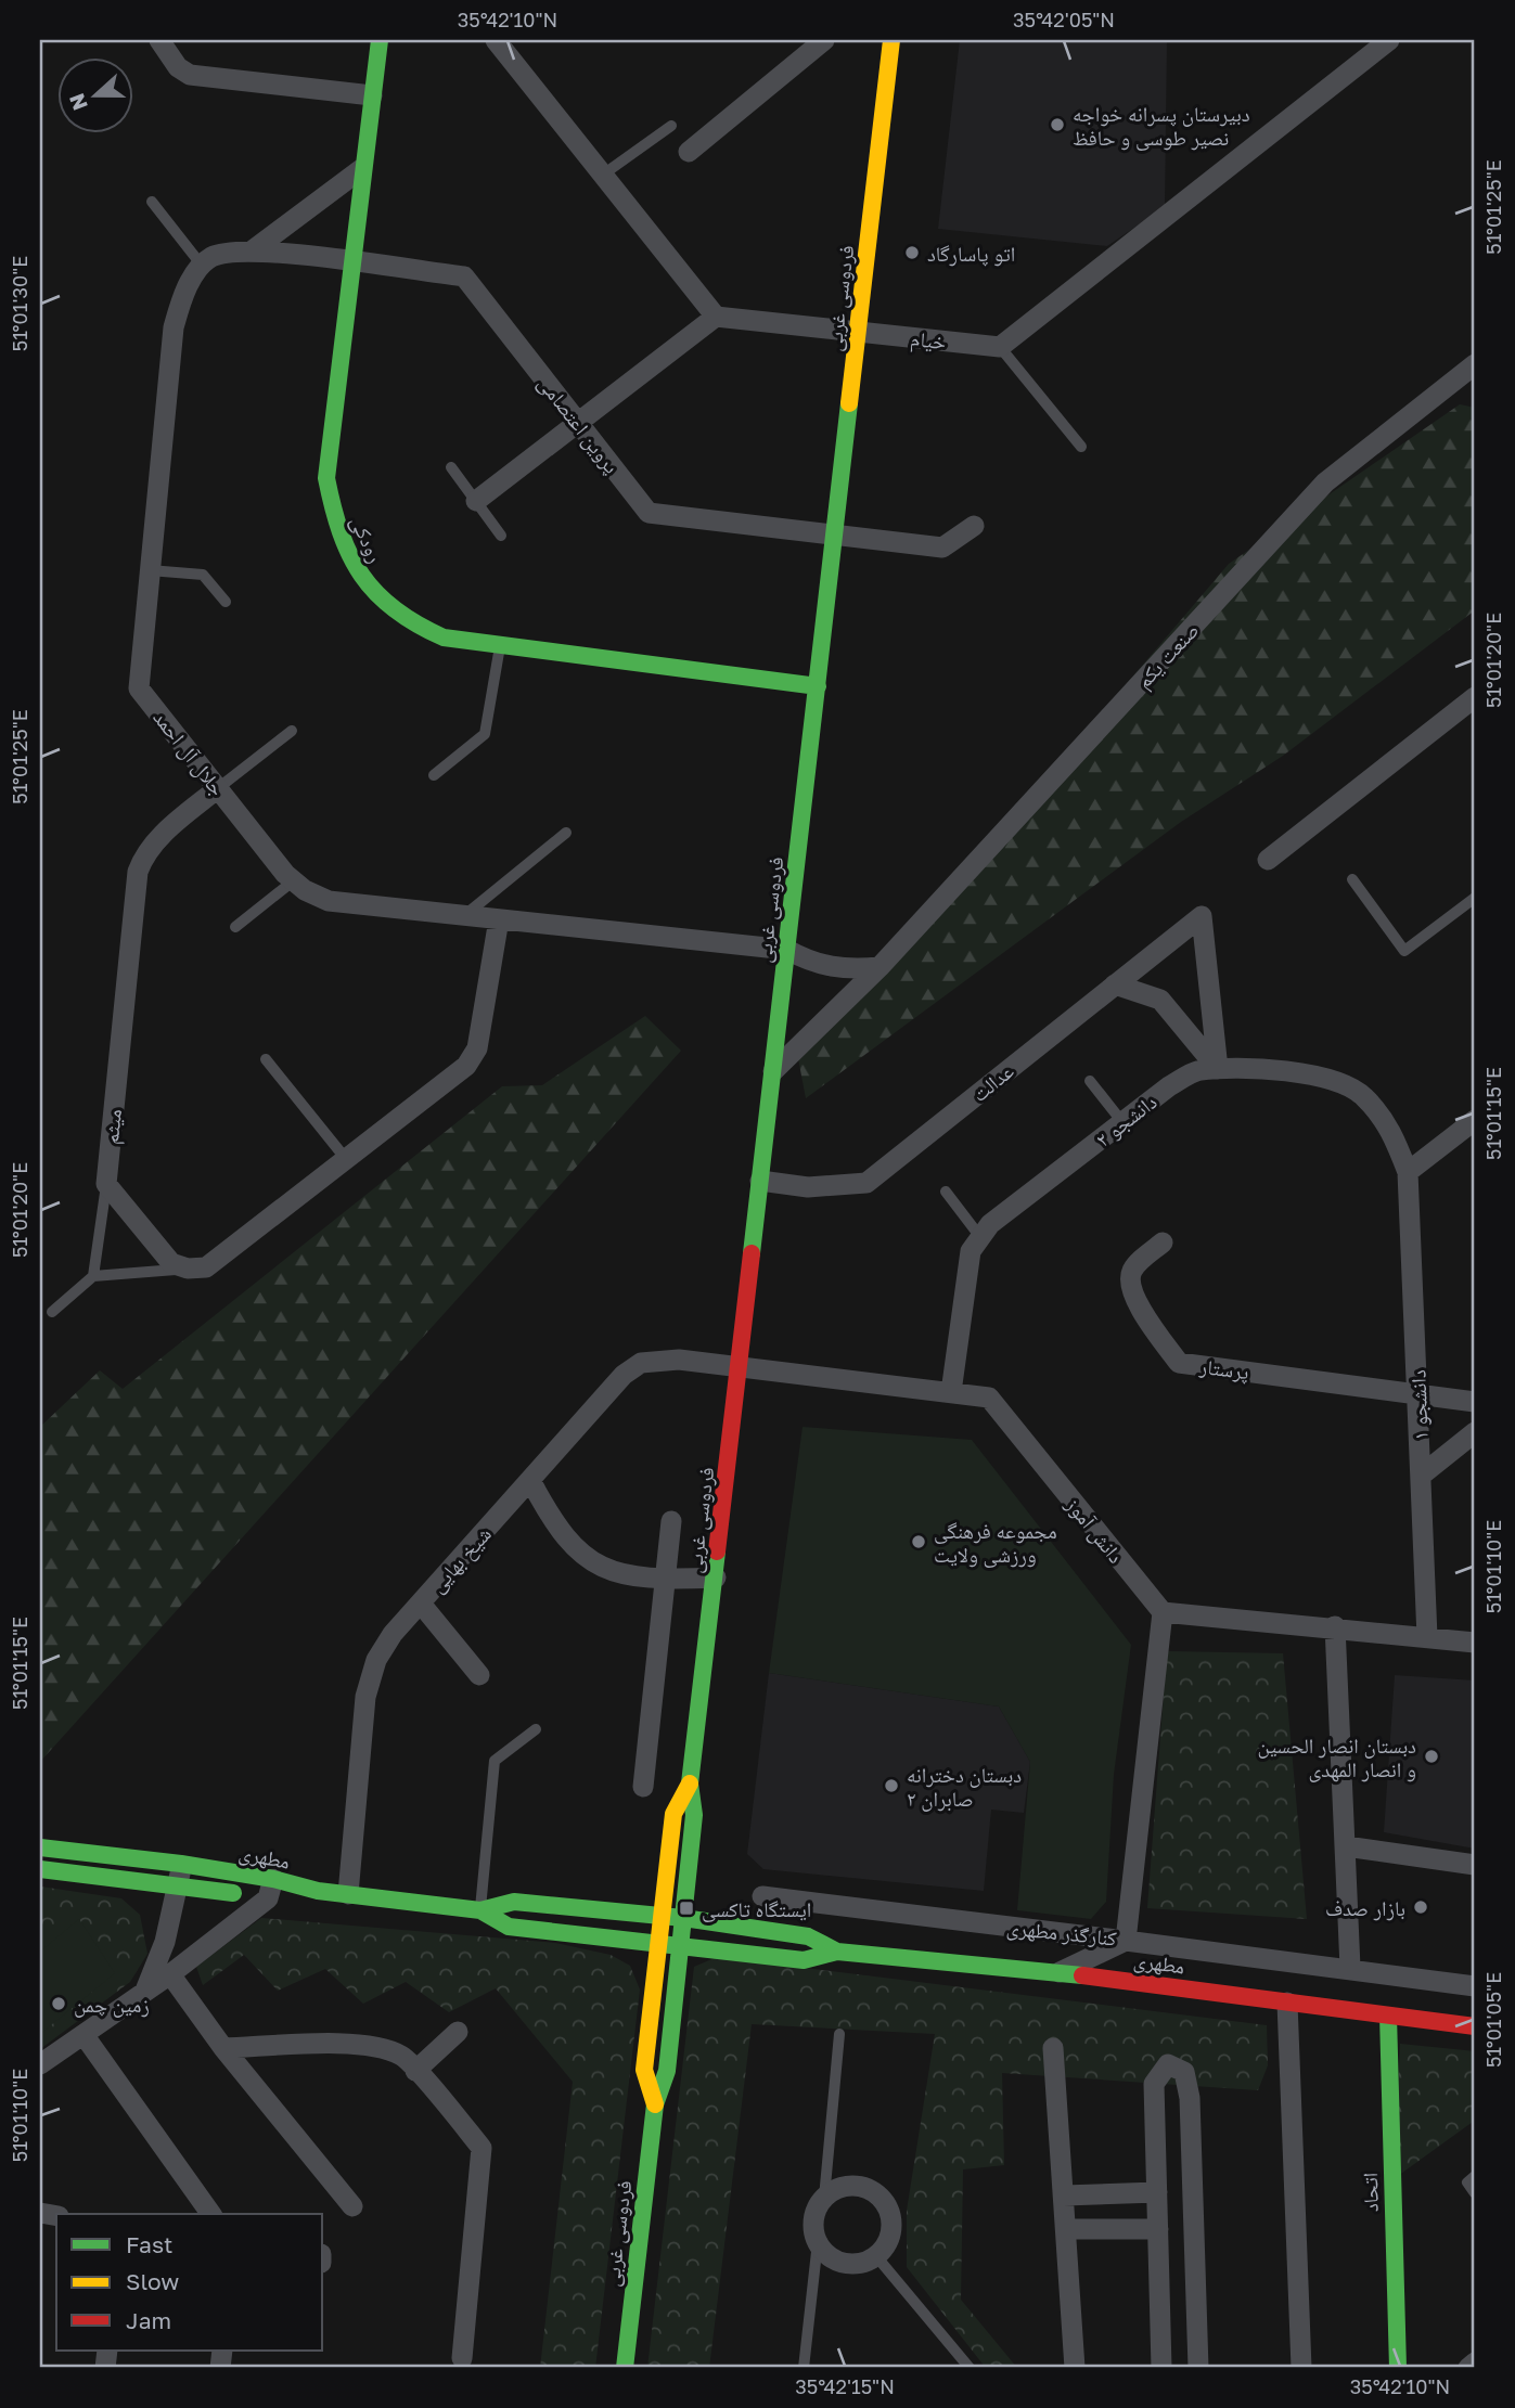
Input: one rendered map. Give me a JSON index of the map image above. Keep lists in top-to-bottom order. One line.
{"streets":{"main road":["فردوسی غربی","رودکی","مطهری","اتحاد"],"street":["خیام","پروین اعتصامی","صنعت یکم","جلال آل احمد","عدالت","دانشجو ۲","میثم","پرستار","دانشجو ۱","دانش آموز","شیخ بهایی","کنارگذر مطهری"]},"crossings":[["فردوسی غربی","خیام"],["فردوسی غربی","پروین اعتصامی"],["فردوسی غربی","رودکی"],["فردوسی غربی","صنعت یکم"],["فردوسی غربی","جلال آل احمد"],["فردوسی غربی","عدالت"],["فردوسی غربی","دانش آموز"],["فردوسی غربی","شیخ بهایی"],["فردوسی غربی","مطهری"],["پروین اعتصامی","رودکی"],["جلال آل احمد","میثم"],["عدالت","دانشجو ۲"],["دانشجو ۲","دانشجو ۱"],["دانشجو ۲","دانش آموز"],["پرستار","دانشجو ۱"],["دانش آموز","شیخ بهایی"],["دانش آموز","کنارگذر مطهری"],["شیخ بهایی","مطهری"],["مطهری","اتحاد"]],"places":{"other":["دبیرستان پسرانه خواجه نصیر طوسی و حافظ","اتو پاسارگاد","مجموعه فرهنگی ورزشی ولایت","دبستان انصار الحسین و انصار المهدی","دبستان دخترانه صابران ۲","بازار صدف","زمین چمن"],"transit":["ایستگاه تاکسی"]},"legend":["Fast","Slow","Jam"],"north":"left","coordinates":["35°42'10\"N","35°42'05\"N","51°01'25\"E","51°01'30\"E","51°01'20\"E","51°01'15\"E","51°01'10\"E","51°01'05\"E","35°42'15\"N"]}
